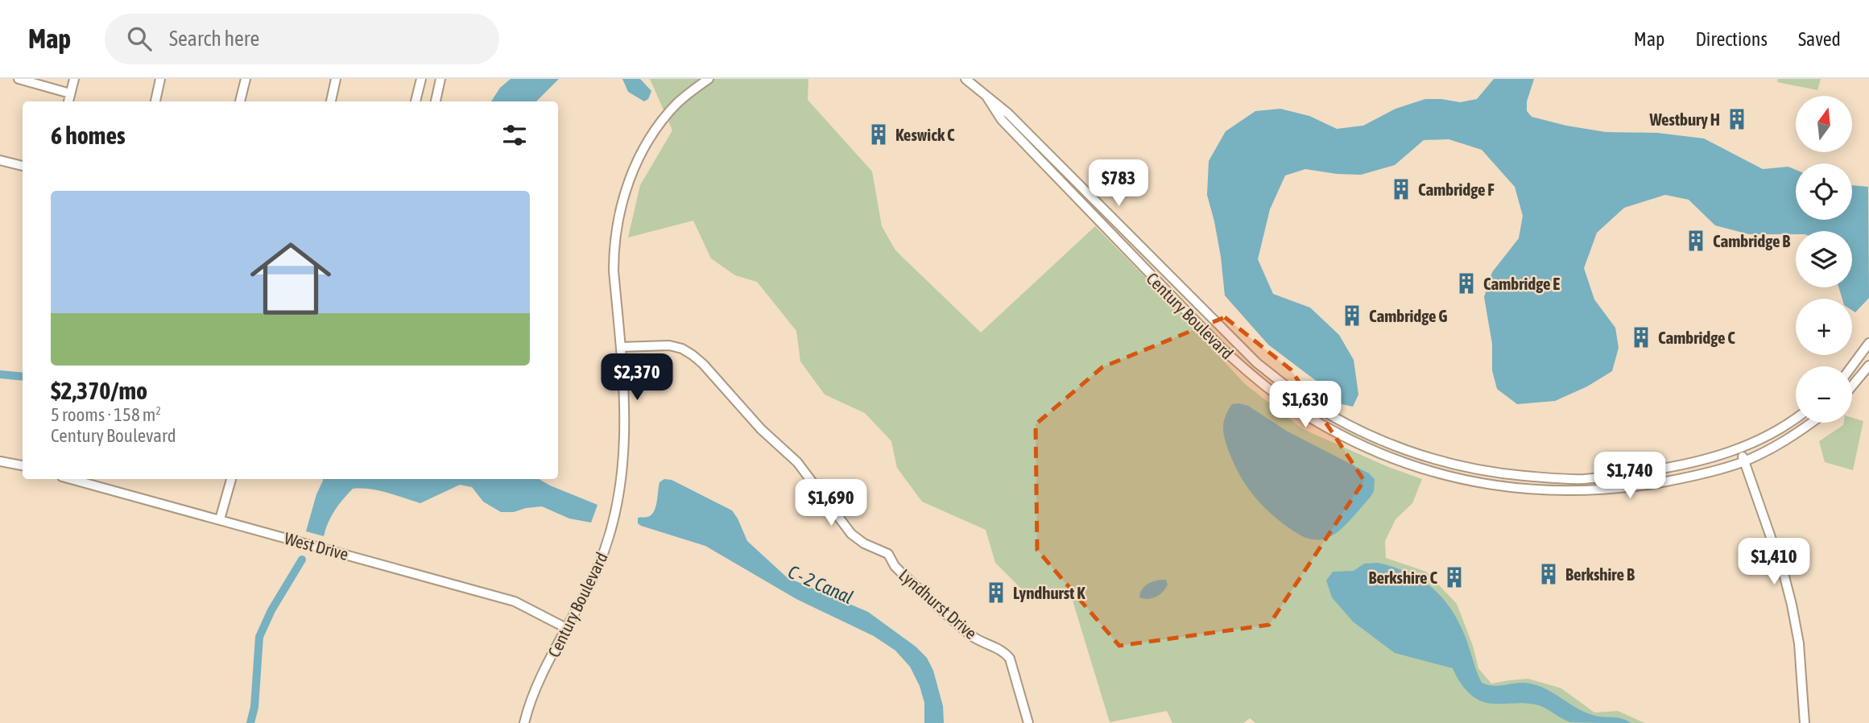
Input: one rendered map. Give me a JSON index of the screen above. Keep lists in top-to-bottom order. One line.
{"streets":{"street":["Century Boulevard","West Drive","Lyndhurst Drive"]},"crossings":[["Century Boulevard","West Drive"],["Century Boulevard","Lyndhurst Drive"]],"water":["C - 2 Canal"],"places":{"building":["Westbury H","Keswick C","Cambridge F","Cambridge B","Cambridge E","Cambridge G","Cambridge C","Berkshire B","Berkshire C","Lyndhurst K"]},"north":"top","page":{"header":"Map","search":"Search here","nav":["Map","Directions","Saved"],"map_buttons":["+","−"],"heading":"6 homes","price":["$783","$2,370","$1,630","$1,740","$1,690","$1,410"],"list":[{"name":"$2,370/mo","note":"5 rooms · 158 m² · Century Boulevard"}]}}
